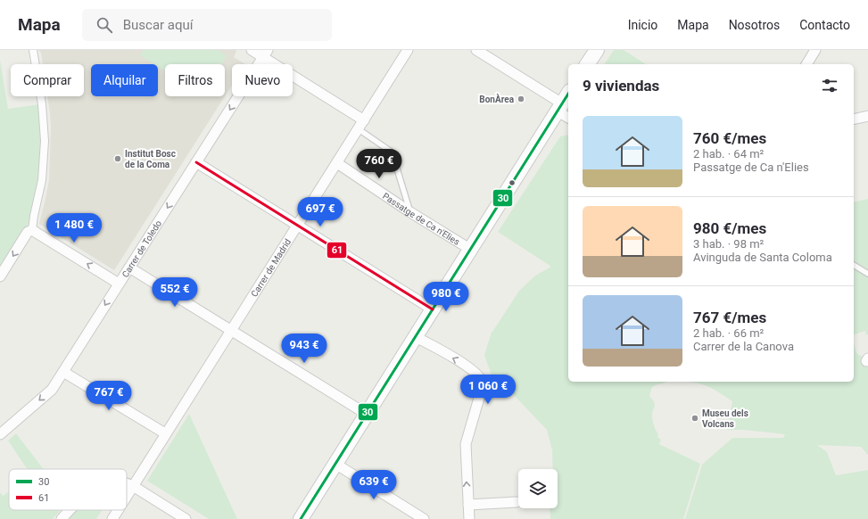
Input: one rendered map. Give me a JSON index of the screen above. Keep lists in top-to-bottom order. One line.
{"streets":{"street":["Passatge de Ca n'Elies","Carrer de Toledo","Carrer de Madrid"]},"crossings":[["Passatge de Ca n'Elies","Carrer de Madrid"]],"one_way":["Carrer de Toledo"],"places":["BonÀrea","Institut Bosc de la Coma","Museu dels Volcans"],"lines":["transit line 30","transit line 61"],"legend":["30","61"],"page":{"header":"Mapa","search":"Buscar aquí","nav":["Inicio","Mapa","Nosotros","Contacto"],"chip":["Comprar","Alquilar","Filtros","Nuevo"],"heading":"9 viviendas","list":[{"name":"760 €/mes","note":"2 hab. · 64 m² · Passatge de Ca n'Elies"},{"name":"980 €/mes","note":"3 hab. · 98 m² · Avinguda de Santa Coloma"},{"name":"767 €/mes","note":"2 hab. · 66 m² · Carrer de la Canova"}],"price":["760 €","697 €","1 480 €","552 €","980 €","943 €","1 060 €","767 €","639 €"]}}
